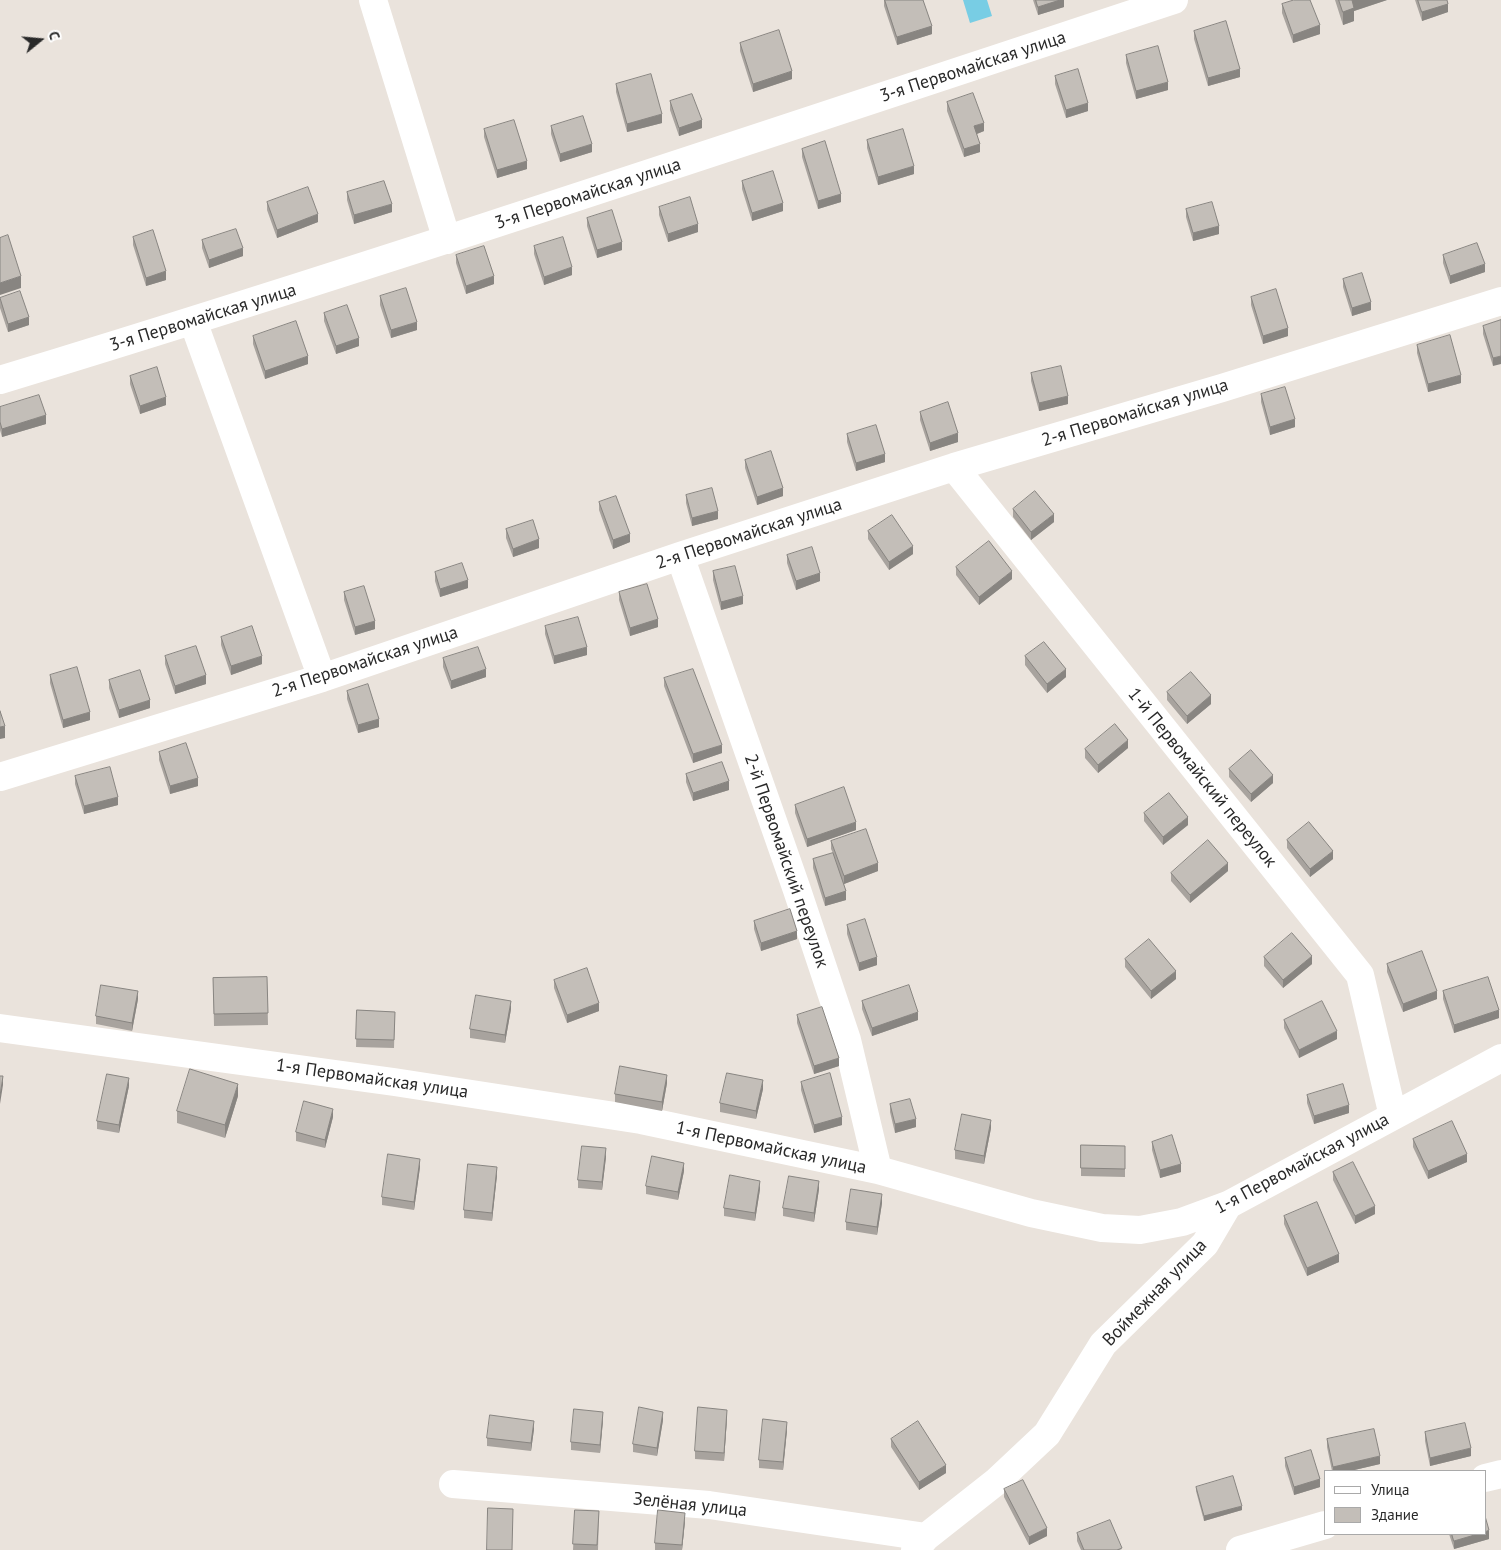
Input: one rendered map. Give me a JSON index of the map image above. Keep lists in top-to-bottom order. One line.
{"streets":{"street":["3-я Первомайская улица","2-я Первомайская улица","1-й Первомайский переулок","2-й Первомайский переулок","1-я Первомайская улица","Воймежная улица","Зелёная улица"]},"crossings":[["2-я Первомайская улица","1-й Первомайский переулок"],["2-я Первомайская улица","2-й Первомайский переулок"],["1-й Первомайский переулок","1-я Первомайская улица"],["2-й Первомайский переулок","1-я Первомайская улица"],["1-я Первомайская улица","Воймежная улица"],["Воймежная улица","Зелёная улица"]],"legend":["Улица","Здание"],"north":"right"}
